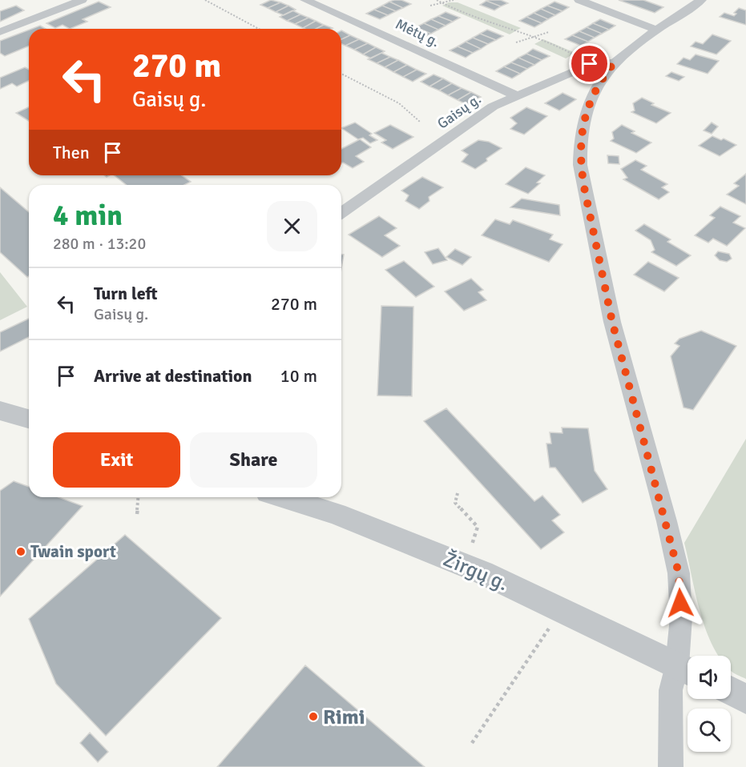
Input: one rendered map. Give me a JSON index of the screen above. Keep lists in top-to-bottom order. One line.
{"streets":{"street":["Mėtų g.","Gaisų g.","Žirgų g."]},"crossings":[["Mėtų g.","Gaisų g."]],"places":["Twain sport","Rimi"],"page":{"turn":["270 m","Gaisų g."],"then":"Then","heading":["4 min","280 m · 13:20"],"list":[{"name":"Turn left","note":"Gaisų g.","value":"270 m"},{"name":"Arrive at destination","value":"10 m"}],"buttons":["Exit","Share"]}}
